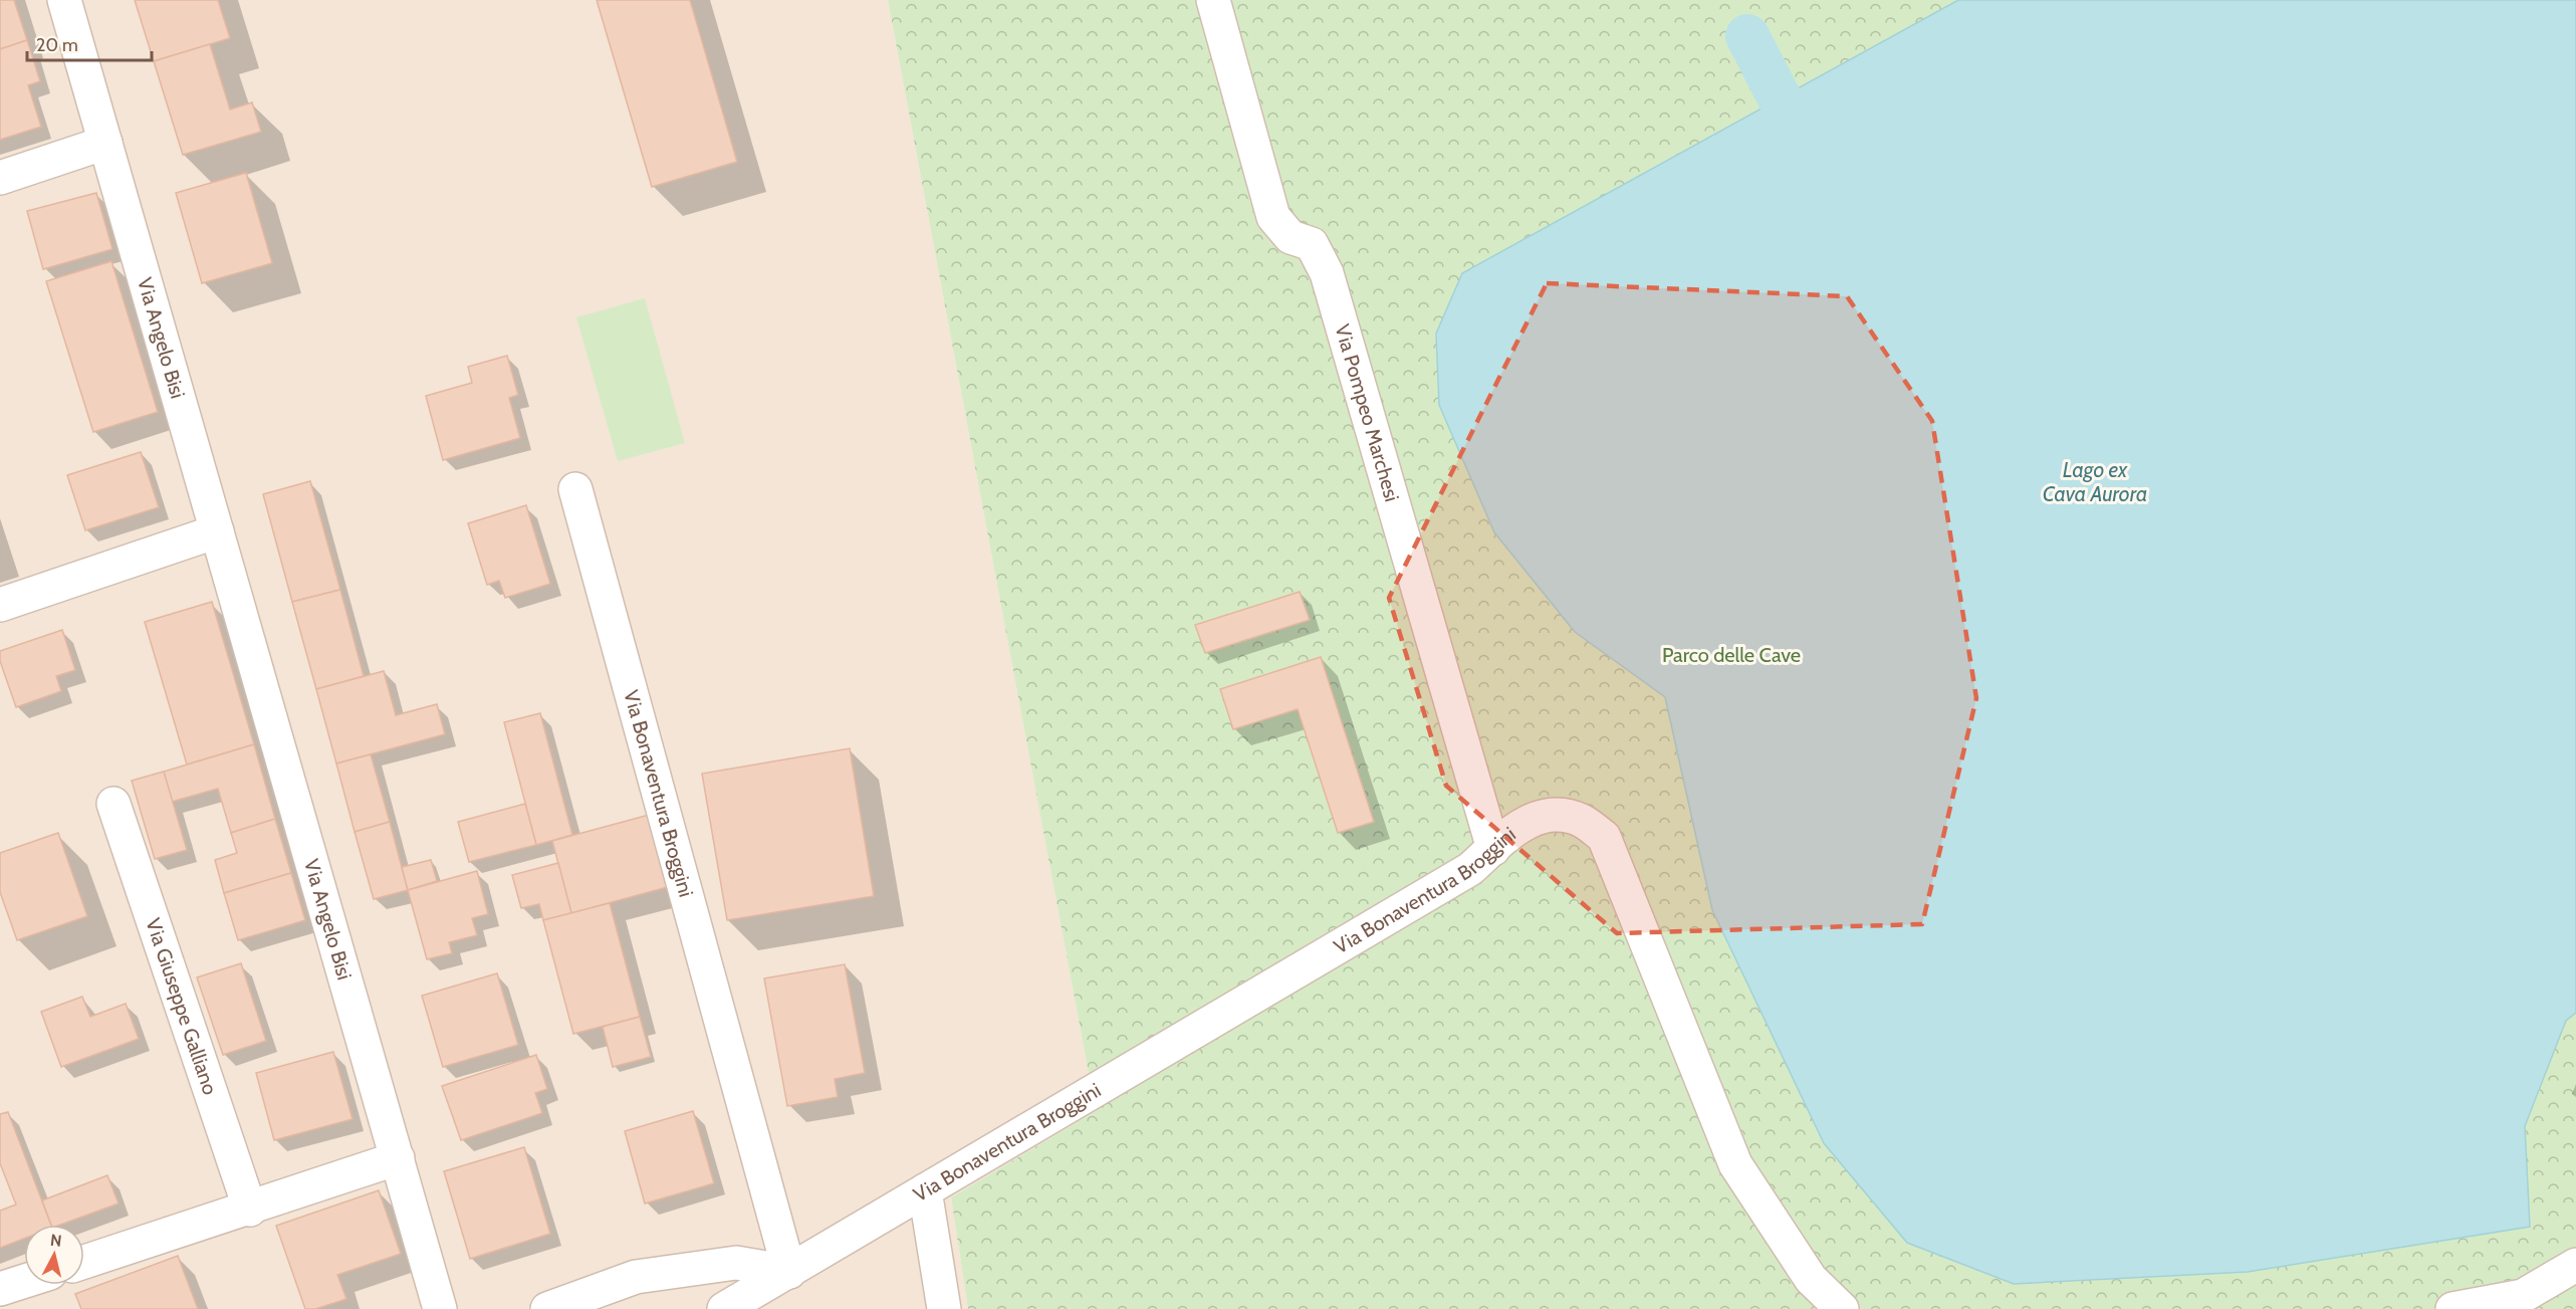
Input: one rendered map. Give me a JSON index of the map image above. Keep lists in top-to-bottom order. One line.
{"streets":{"street":["Via Angelo Bisi","Via Pompeo Marchesi","Via Bonaventura Broggini","Via Giuseppe Galliano"]},"crossings":[["Via Pompeo Marchesi","Via Bonaventura Broggini"]],"water":["Lago ex Cava Aurora"],"parks":["Parco delle Cave"],"scale_bar":"20 m","north":"top"}
